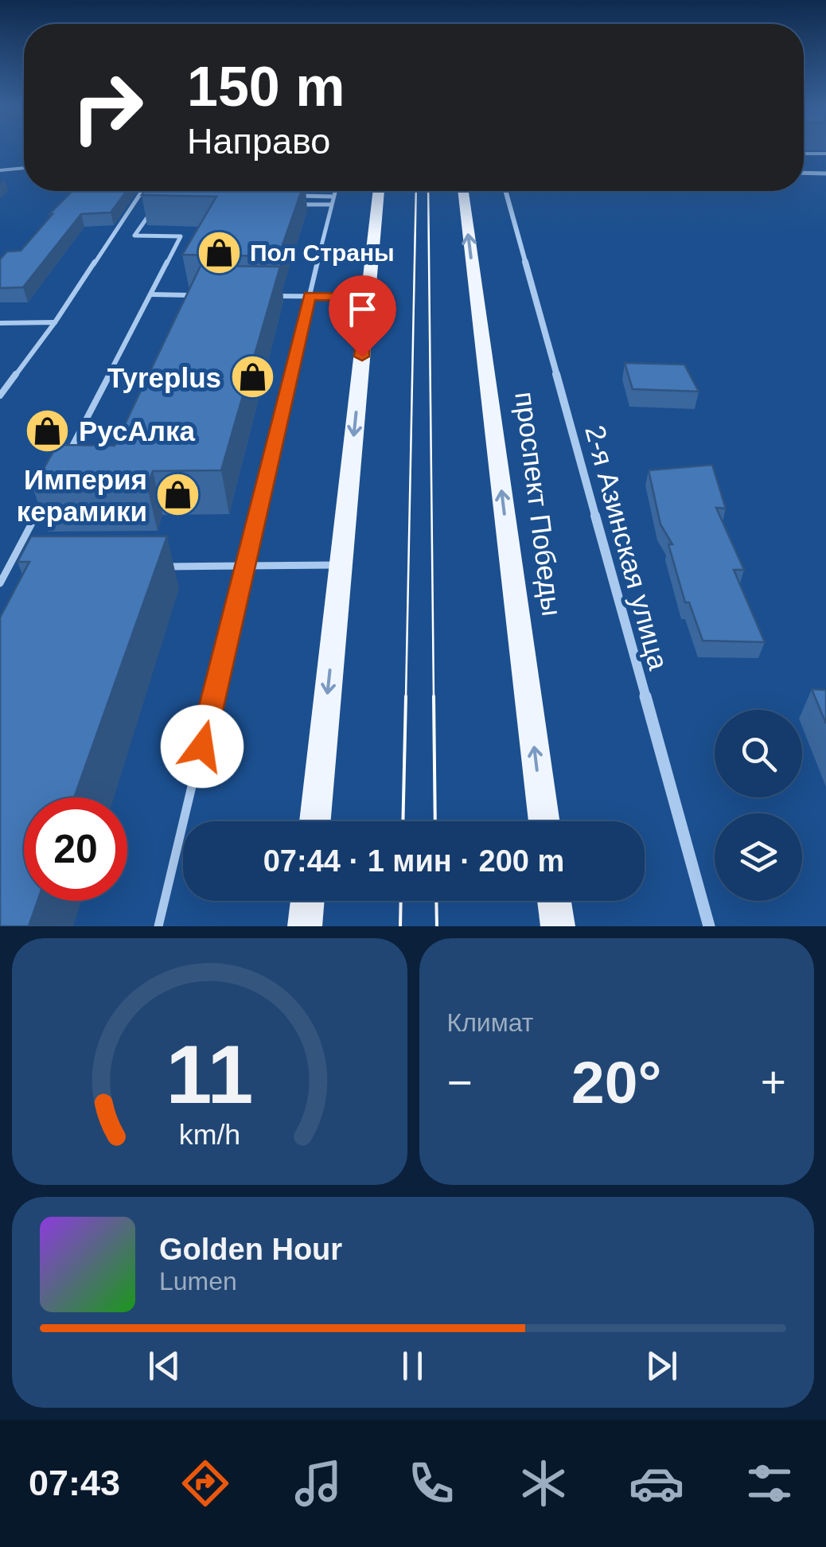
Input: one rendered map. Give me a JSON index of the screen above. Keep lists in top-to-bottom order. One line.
{"streets":{"main road":["проспект Победы"],"street":["2-я Азинская улица"]},"places":{"shop":["Пол Страны","Tyreplus","РусАлка","Империя керамики"]},"page":{"turn":["150 m","Направо"],"limit":"20","trip":"07:44 · 1 мин · 200 m","tile":"Климат","heat":["−","20°","+"],"song":["Golden Hour","Lumen"],"tabs":"07:43","gauge":["11","km/h"]}}
